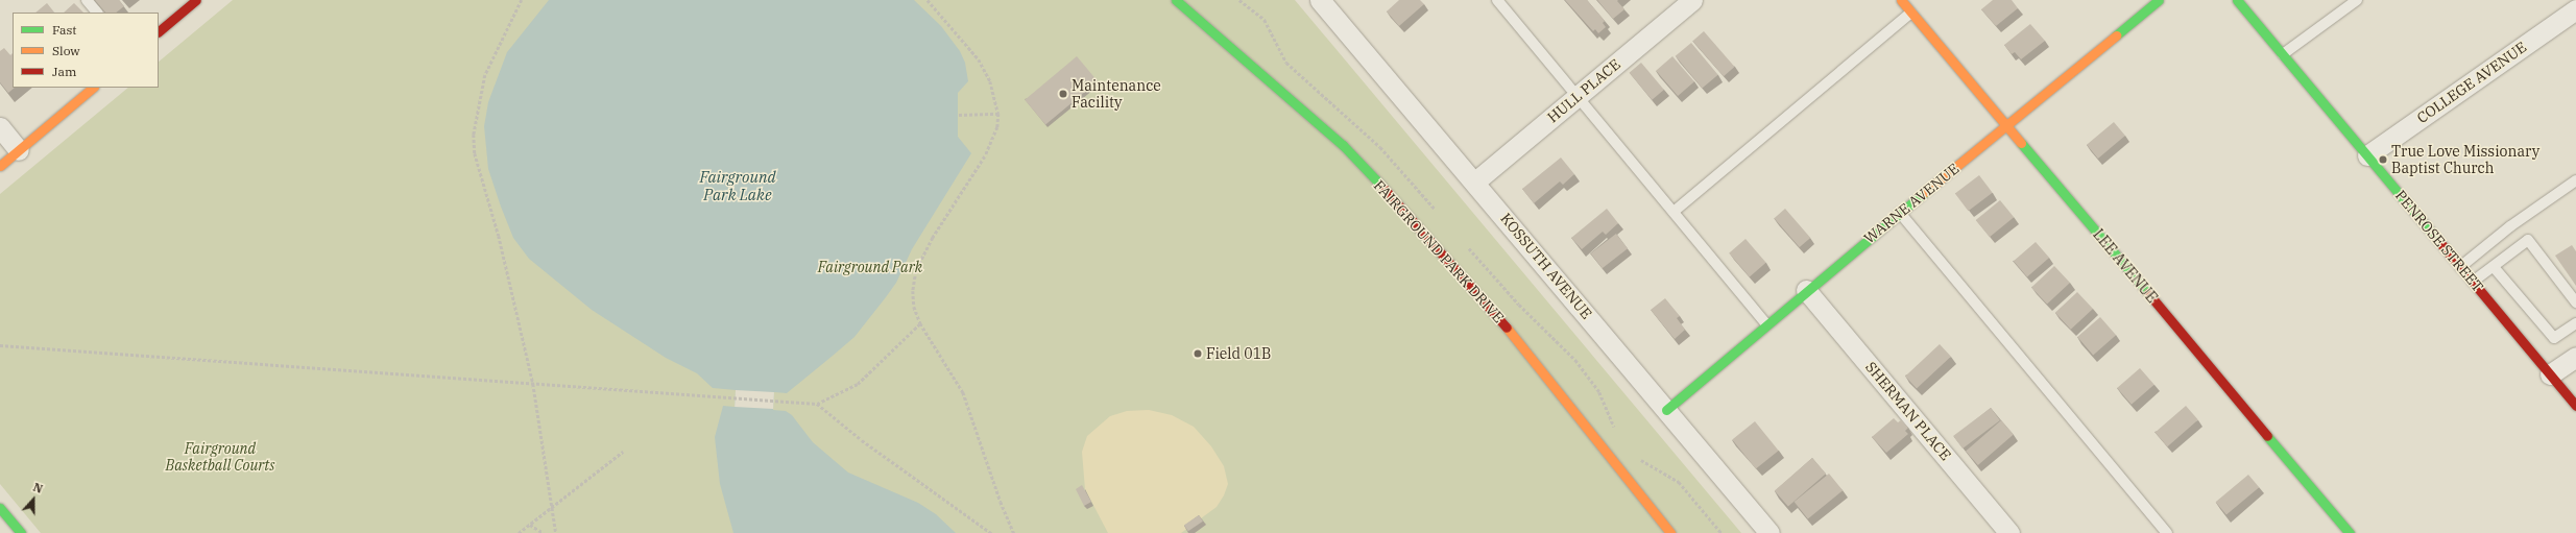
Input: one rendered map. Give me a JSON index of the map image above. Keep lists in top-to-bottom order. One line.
{"streets":{"street":["COLLEGE AVENUE","HULL PLACE","WARNE AVENUE","PENROSE STREET","FAIRGROUND PARK DRIVE","KOSSUTH AVENUE","LEE AVENUE","SHERMAN PLACE"]},"crossings":[["COLLEGE AVENUE","PENROSE STREET"],["HULL PLACE","KOSSUTH AVENUE"],["WARNE AVENUE","KOSSUTH AVENUE"],["WARNE AVENUE","LEE AVENUE"],["WARNE AVENUE","SHERMAN PLACE"]],"water":["Fairground Park Lake"],"parks":["Fairground Park","Fairground Basketball Courts"],"places":["Maintenance Facility","True Love Missionary Baptist Church","Field 01B"],"legend":["Fast","Slow","Jam"],"north":"top"}
